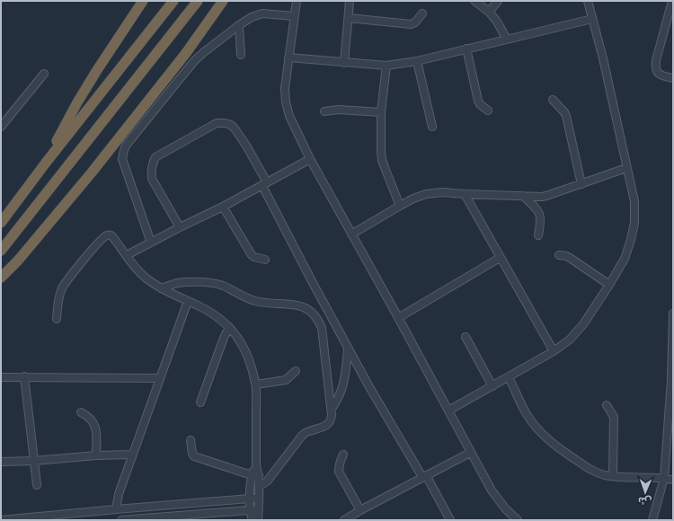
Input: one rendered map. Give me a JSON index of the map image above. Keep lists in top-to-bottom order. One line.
{"north":"bottom"}
